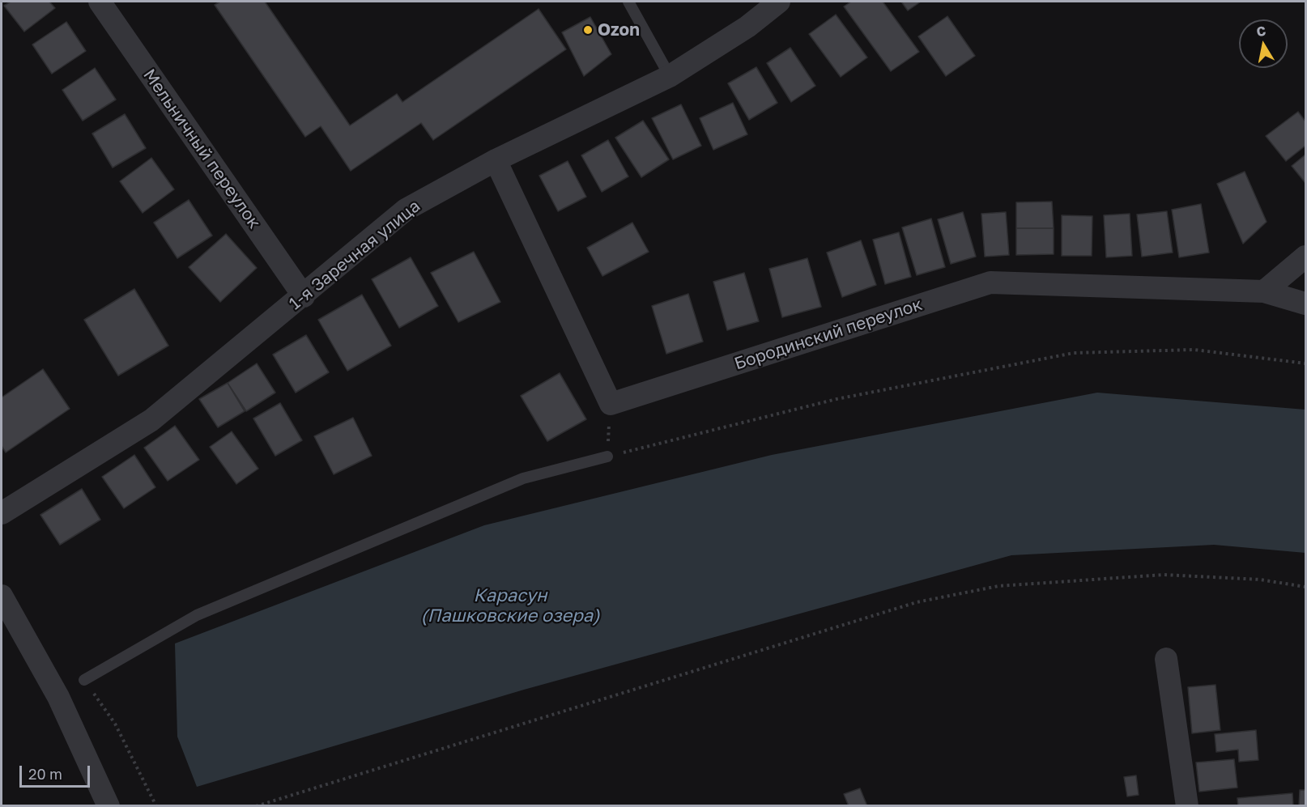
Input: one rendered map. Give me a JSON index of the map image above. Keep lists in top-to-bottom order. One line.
{"streets":{"street":["Мельничный переулок","1-я Заречная улица","Бородинский переулок"]},"crossings":[["Мельничный переулок","1-я Заречная улица"]],"water":["Карасун (Пашковские озера)"],"places":["Ozon"],"scale_bar":"20 m","north":"top"}
